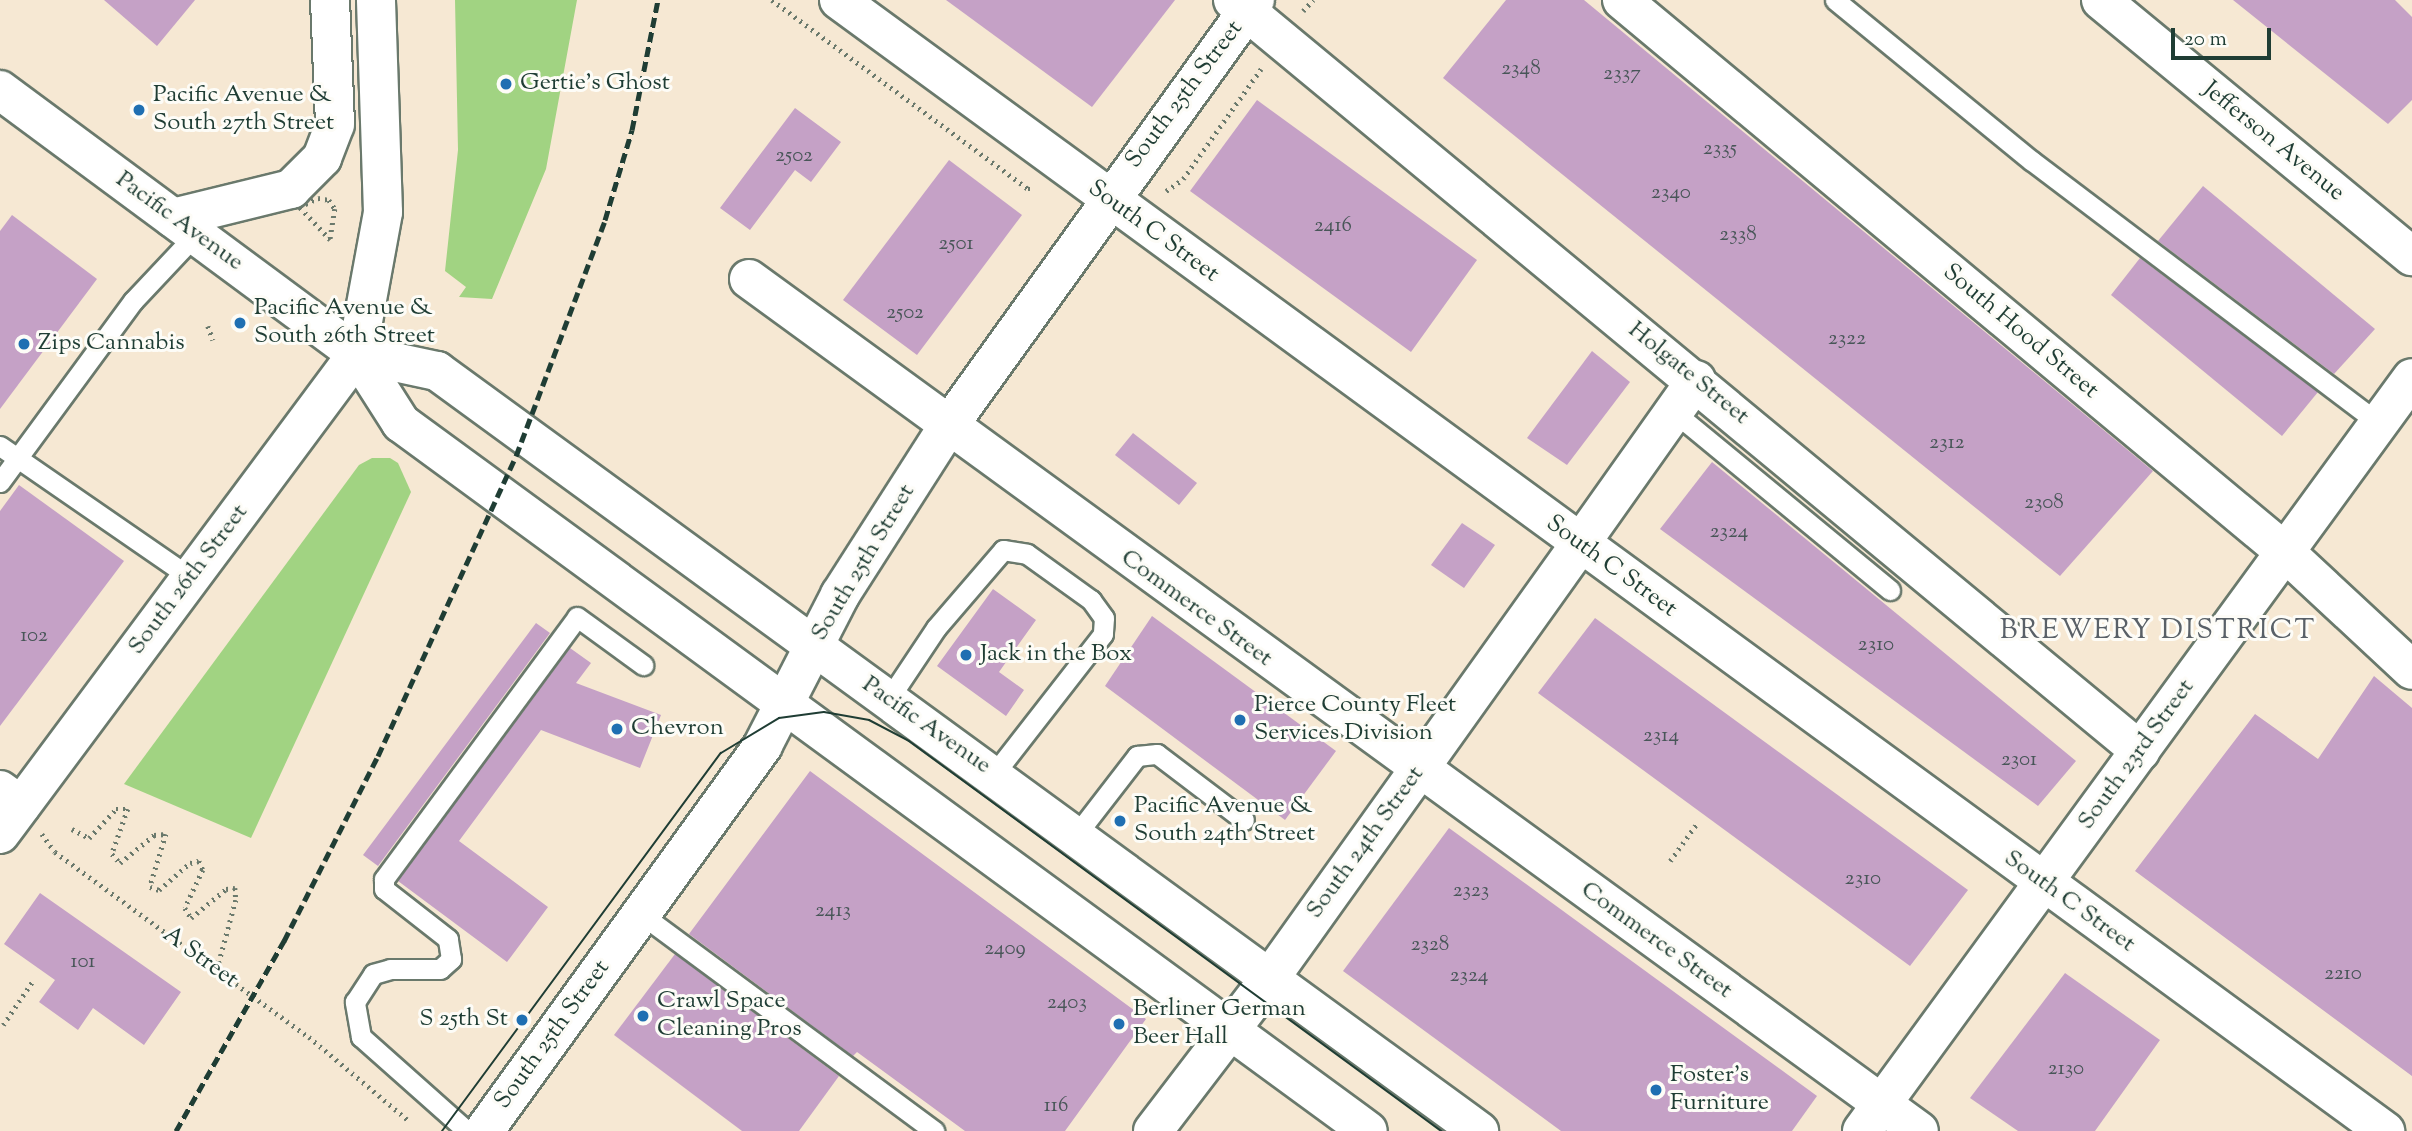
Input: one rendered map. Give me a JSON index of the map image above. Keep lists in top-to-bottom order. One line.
{"streets":{"street":["South 25th Street","Jefferson Avenue","Pacific Avenue","South C Street","South Hood Street","Holgate Street","South 26th Street","Commerce Street","South 23rd Street","South 24th Street"],"path":["A Street"]},"crossings":[["South 25th Street","Pacific Avenue"],["South 25th Street","South C Street"],["South 25th Street","Holgate Street"],["South 25th Street","Commerce Street"],["Pacific Avenue","South 26th Street"],["Pacific Avenue","South 24th Street"],["South C Street","South 23rd Street"],["South C Street","South 24th Street"],["South Hood Street","South 23rd Street"],["Holgate Street","South 23rd Street"],["Holgate Street","South 24th Street"],["South 26th Street","A Street"],["Commerce Street","South 23rd Street"],["Commerce Street","South 24th Street"]],"districts":["BREWERY DISTRICT"],"places":["Gertie's Ghost","Pacific Avenue & South 27th Street","Pacific Avenue & South 26th Street","Zips Cannabis","Jack in the Box","Pierce County Fleet Services Division","Chevron","Pacific Avenue & South 24th Street","Crawl Space Cleaning Pros","S 25th St","Berliner German Beer Hall","Foster's Furniture"],"house_numbers":["2348","2337","2335","2502","2340","2416","2338","2501","2502","2322","2312","2308","2324","102","2310","2314","2301","2310","2323","2413","2328","2409","101","2210","2324","2403","2130","116"],"scale_bar":"20 m"}
